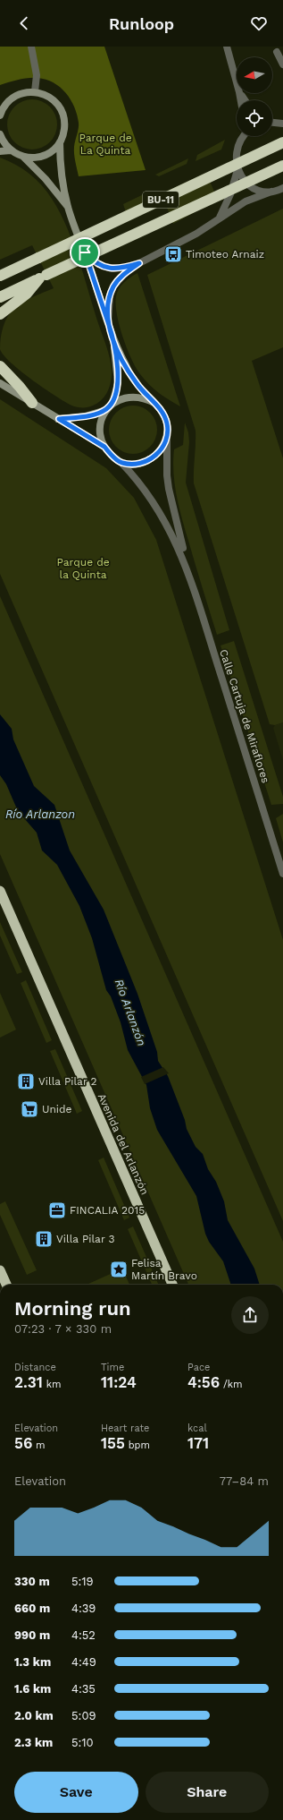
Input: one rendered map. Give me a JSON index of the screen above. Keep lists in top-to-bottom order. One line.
{"streets":{"highway":["BU-11","Avenida del Arlanzón"],"street":["Calle Cartuja de Miraflores"]},"water":["Río Arlanzon","Río Arlanzón"],"parks":["Parque de La Quinta","Parque de la Quinta"],"places":{"bus stop":["Timoteo Arnaiz"],"building":["Villa Pilar 2","Villa Pilar 3"],"supermarket":["Unide"],"office":["FINCALIA 2015"],"place":["Felisa Martín Bravo"]},"north":"left","page":{"header":"Runloop","heading":["Morning run","07:23 · 7 × 330 m"],"stats":[["Distance","2.31 km"],["Time","11:24"],["Pace","4:56 /km"],["Elevation","56 m"],["Heart rate","155 bpm"],["kcal","171"]],"chart":["Elevation","77–84 m"],"list":[{"name":"330 m","note":"5:19"},{"name":"660 m","note":"4:39"},{"name":"990 m","note":"4:52"},{"name":"1.3 km","note":"4:49"},{"name":"1.6 km","note":"4:35"},{"name":"2.0 km","note":"5:09"},{"name":"2.3 km","note":"5:10"}],"buttons":["Save","Share"]}}
